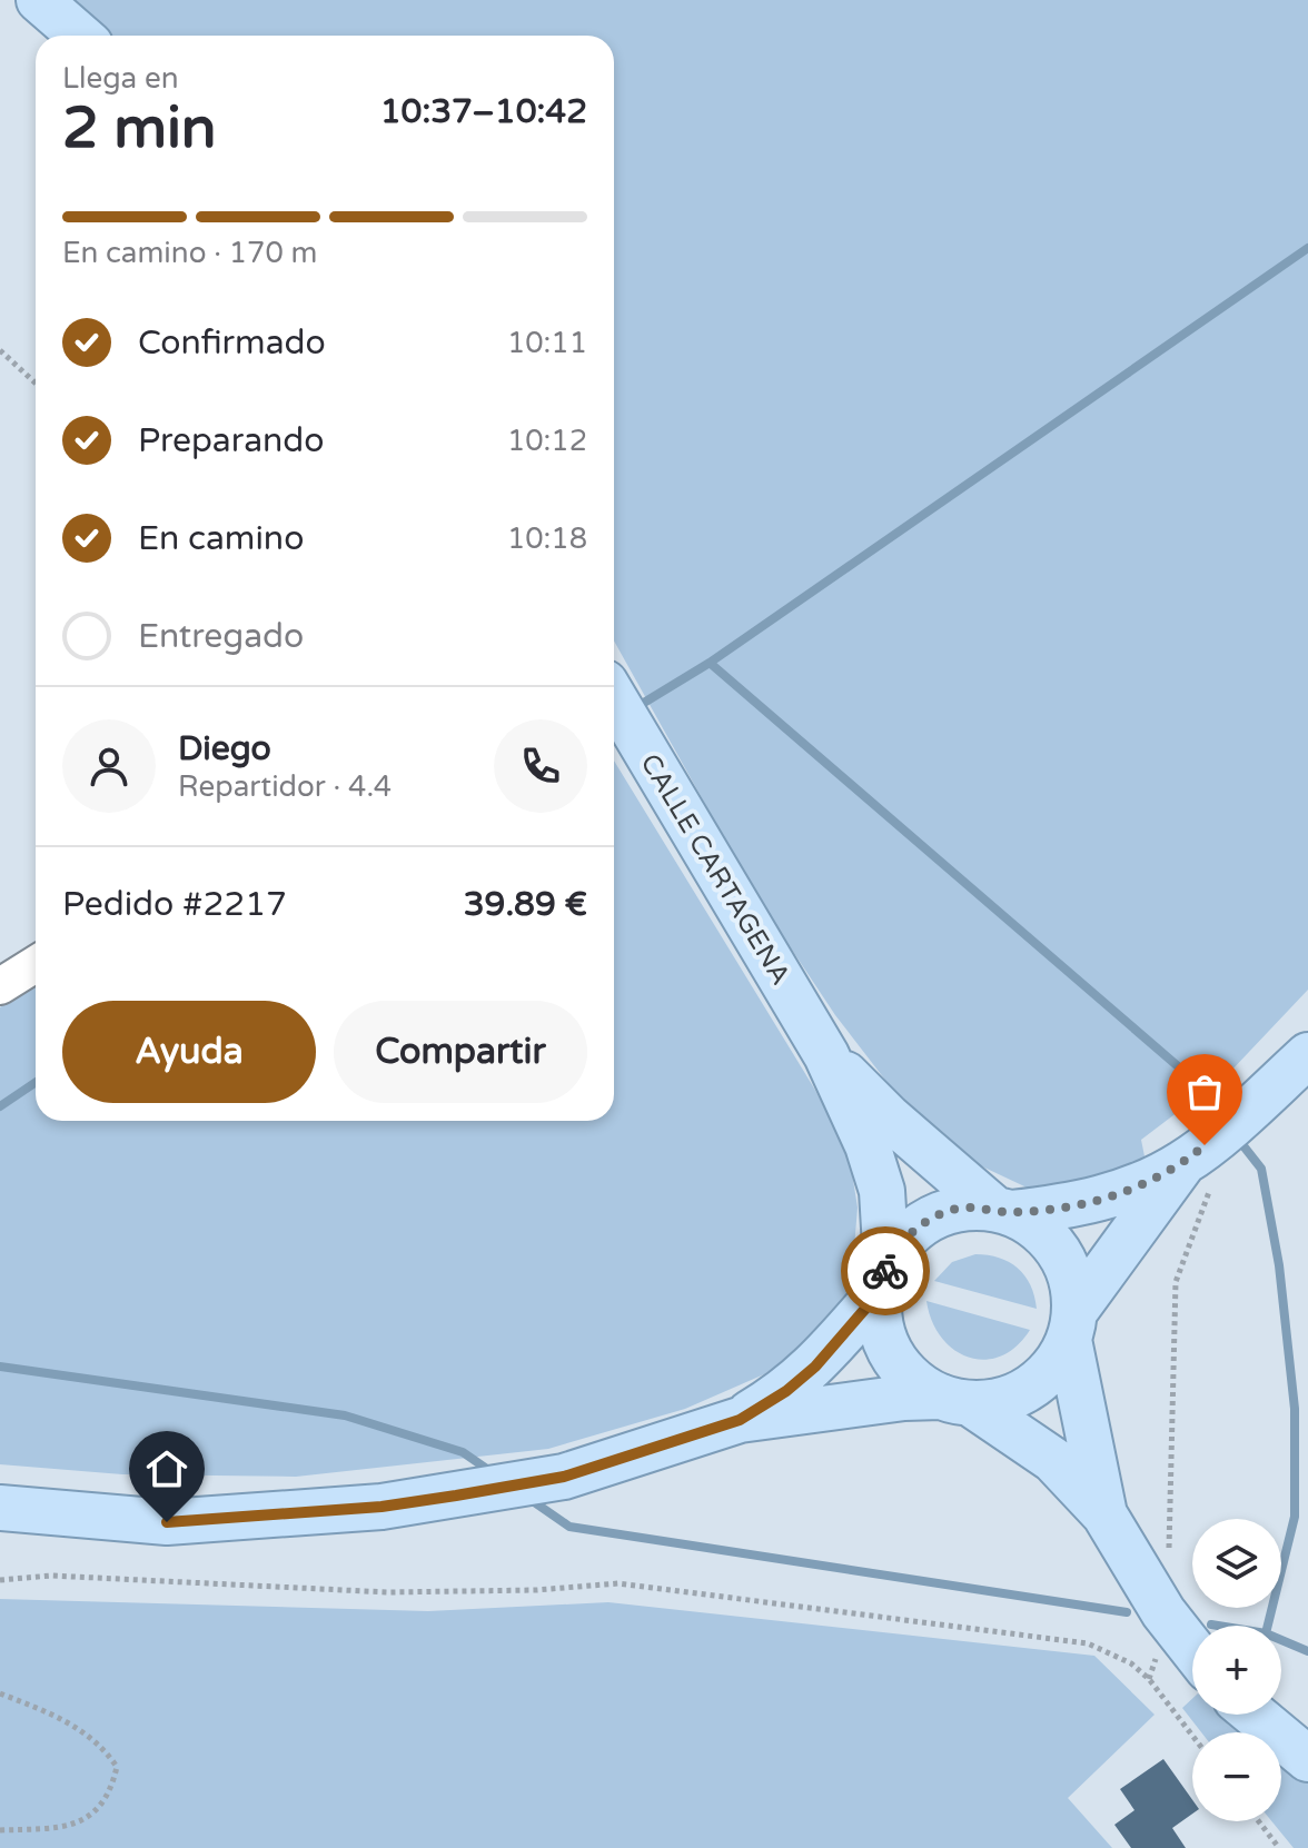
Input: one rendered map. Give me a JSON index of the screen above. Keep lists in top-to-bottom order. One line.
{"streets":{"main road":["CALLE CARTAGENA"]},"page":{"heading":["2 min","Llega en","10:37–10:42"],"panel":["Diego","Repartidor · 4.4","Pedido #2217","39.89 €"],"bar":"En camino · 170 m","list":[["Confirmado","10:11"],["Preparando","10:12"],["En camino","10:18"],"Entregado"],"buttons":["Ayuda","Compartir"],"map_buttons":["+","−"]}}
